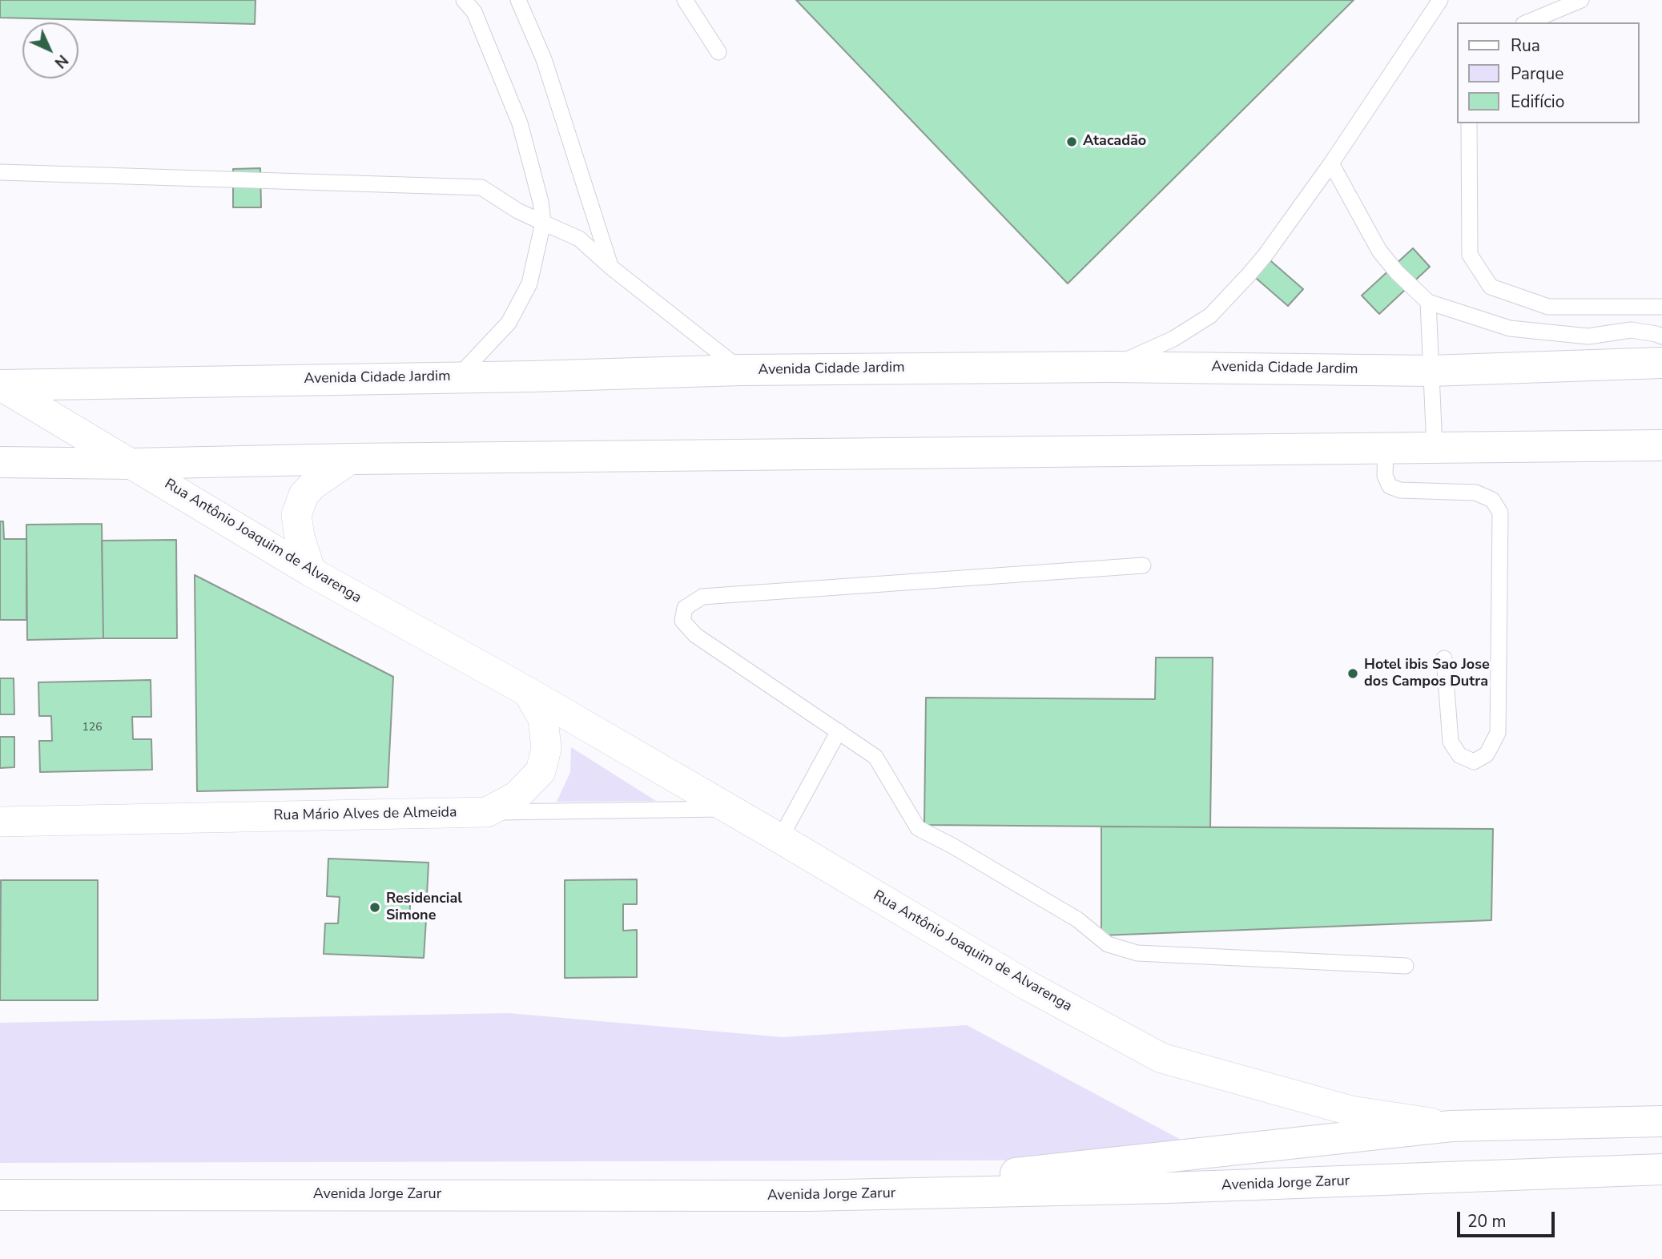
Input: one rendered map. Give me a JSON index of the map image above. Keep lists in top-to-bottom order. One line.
{"streets":{"main road":["Avenida Cidade Jardim","Avenida Jorge Zarur"],"street":["Rua Antônio Joaquim de Alvarenga","Rua Mário Alves de Almeida"]},"crossings":[["Avenida Cidade Jardim","Rua Antônio Joaquim de Alvarenga"],["Rua Antônio Joaquim de Alvarenga","Rua Mário Alves de Almeida"]],"places":["Atacadão","Hotel ibis Sao Jose dos Campos Dutra","Residencial Simone"],"house_numbers":["126"],"legend":["Rua","Parque","Edifício"],"scale_bar":"20 m","north":"bottom right"}
